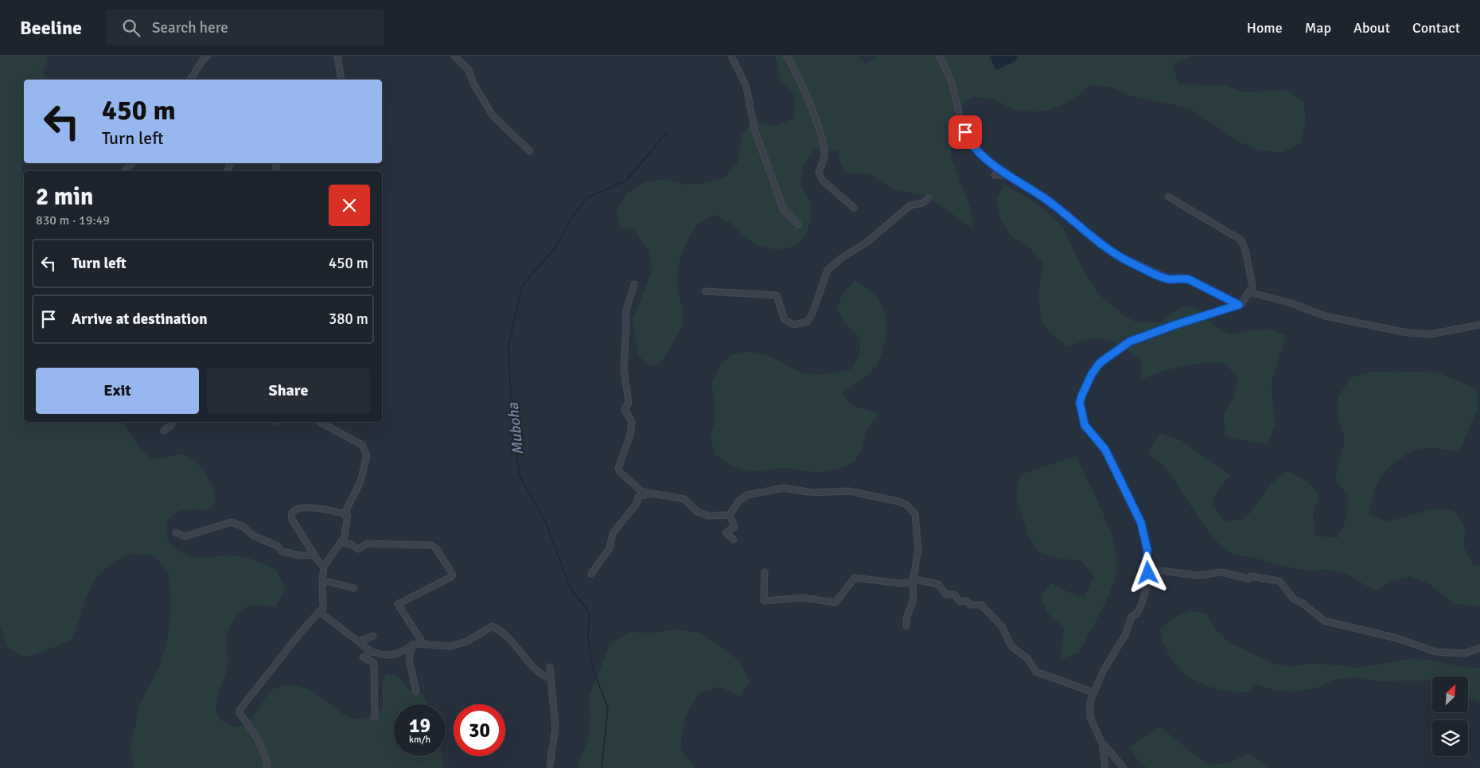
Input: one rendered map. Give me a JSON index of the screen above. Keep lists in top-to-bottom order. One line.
{"water":["Muboha"],"north":"top right","page":{"header":"Beeline","search":"Search here","nav":["Home","Map","About","Contact"],"turn":["450 m","Turn left"],"heading":["2 min","830 m · 19:49"],"list":[{"name":"Turn left","value":"450 m"},{"name":"Arrive at destination","value":"380 m"}],"buttons":["Exit","Share"],"speed":"19 km/h","limit":"30"}}
